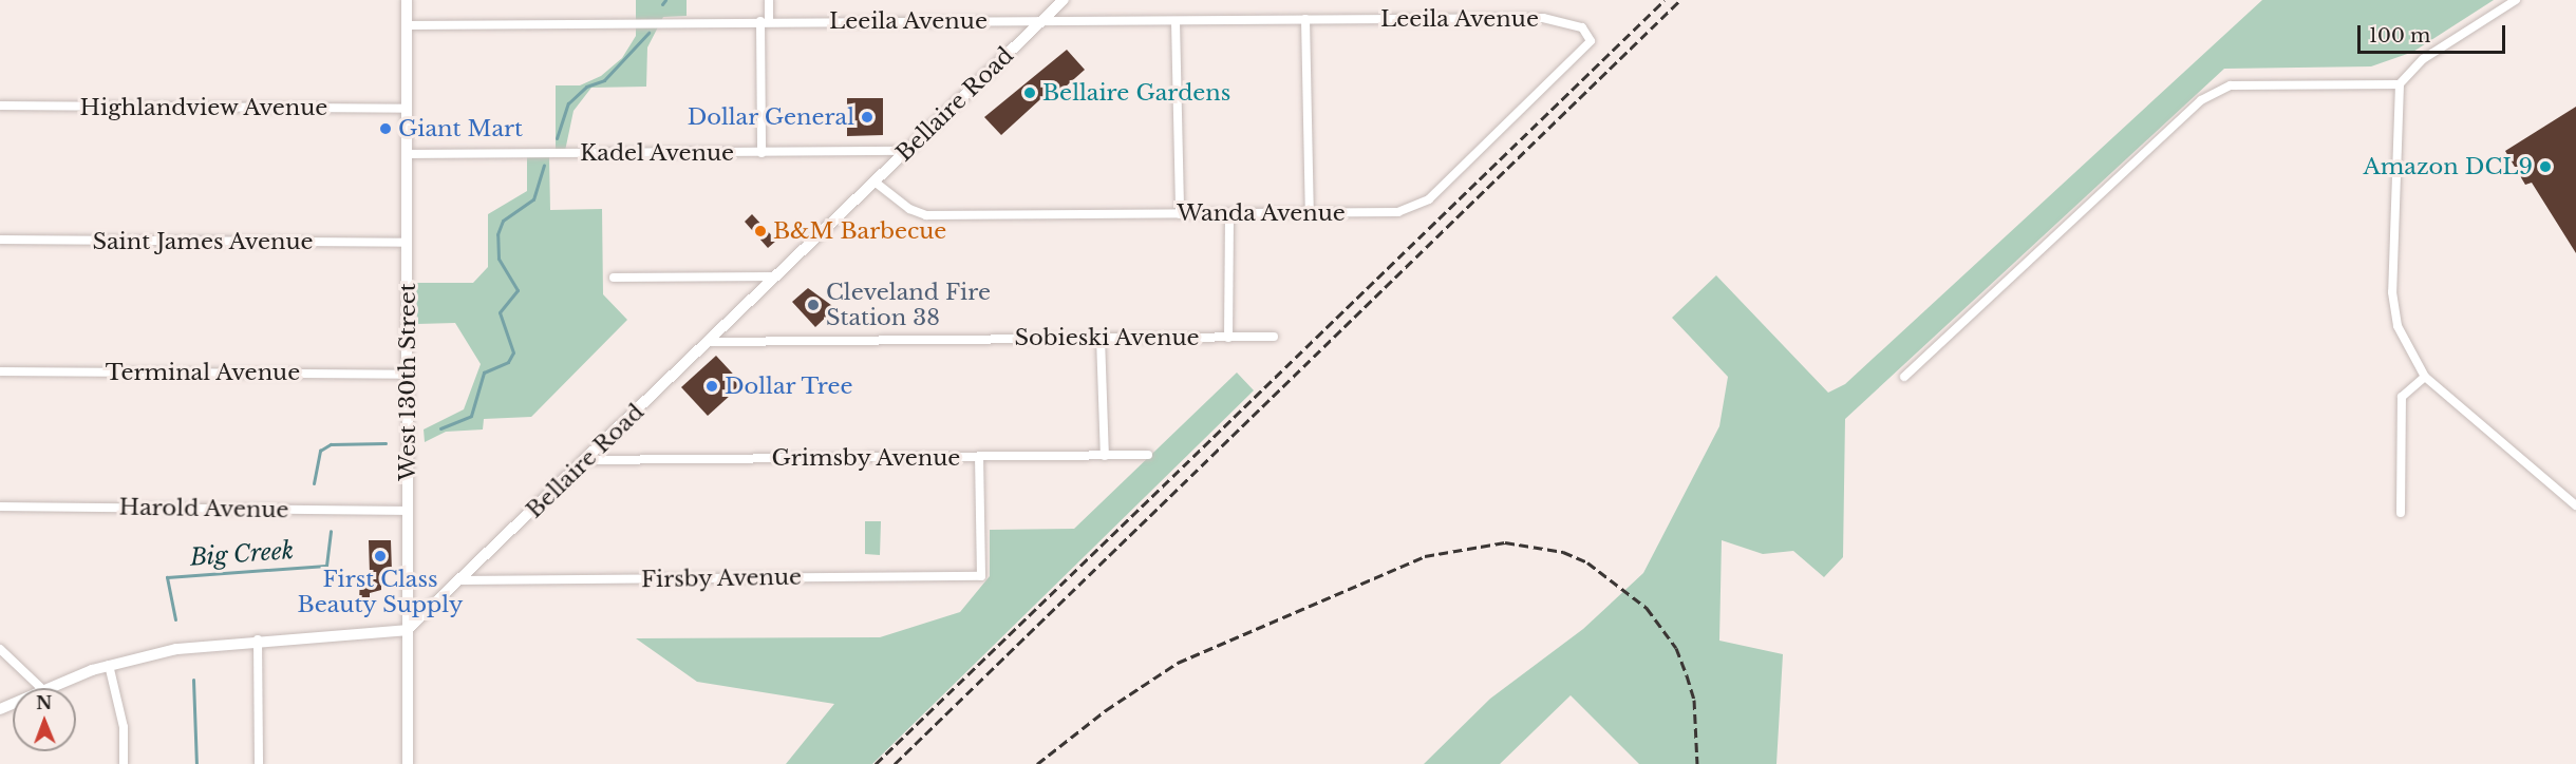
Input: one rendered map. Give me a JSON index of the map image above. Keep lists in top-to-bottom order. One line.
{"streets":{"street":["Leeila Avenue","Bellaire Road","Highlandview Avenue","Kadel Avenue","Wanda Avenue","Saint James Avenue","Sobieski Avenue","Terminal Avenue","West 130th Street","Grimsby Avenue","Harold Avenue","Firsby Avenue"]},"crossings":[["Leeila Avenue","Bellaire Road"],["Leeila Avenue","Wanda Avenue"],["Leeila Avenue","West 130th Street"],["Bellaire Road","Kadel Avenue"],["Bellaire Road","Wanda Avenue"],["Bellaire Road","Sobieski Avenue"],["Bellaire Road","West 130th Street"],["Bellaire Road","Grimsby Avenue"],["Bellaire Road","Firsby Avenue"],["Highlandview Avenue","West 130th Street"],["Kadel Avenue","West 130th Street"],["Saint James Avenue","West 130th Street"],["Terminal Avenue","West 130th Street"],["West 130th Street","Harold Avenue"],["Grimsby Avenue","Firsby Avenue"]],"water":["Big Creek"],"places":["Bellaire Gardens","Dollar General","Giant Mart","Amazon DCL9","B&M Barbecue","Cleveland Fire Station 38","Dollar Tree","First Class Beauty Supply"],"scale_bar":"100 m","north":"top"}
